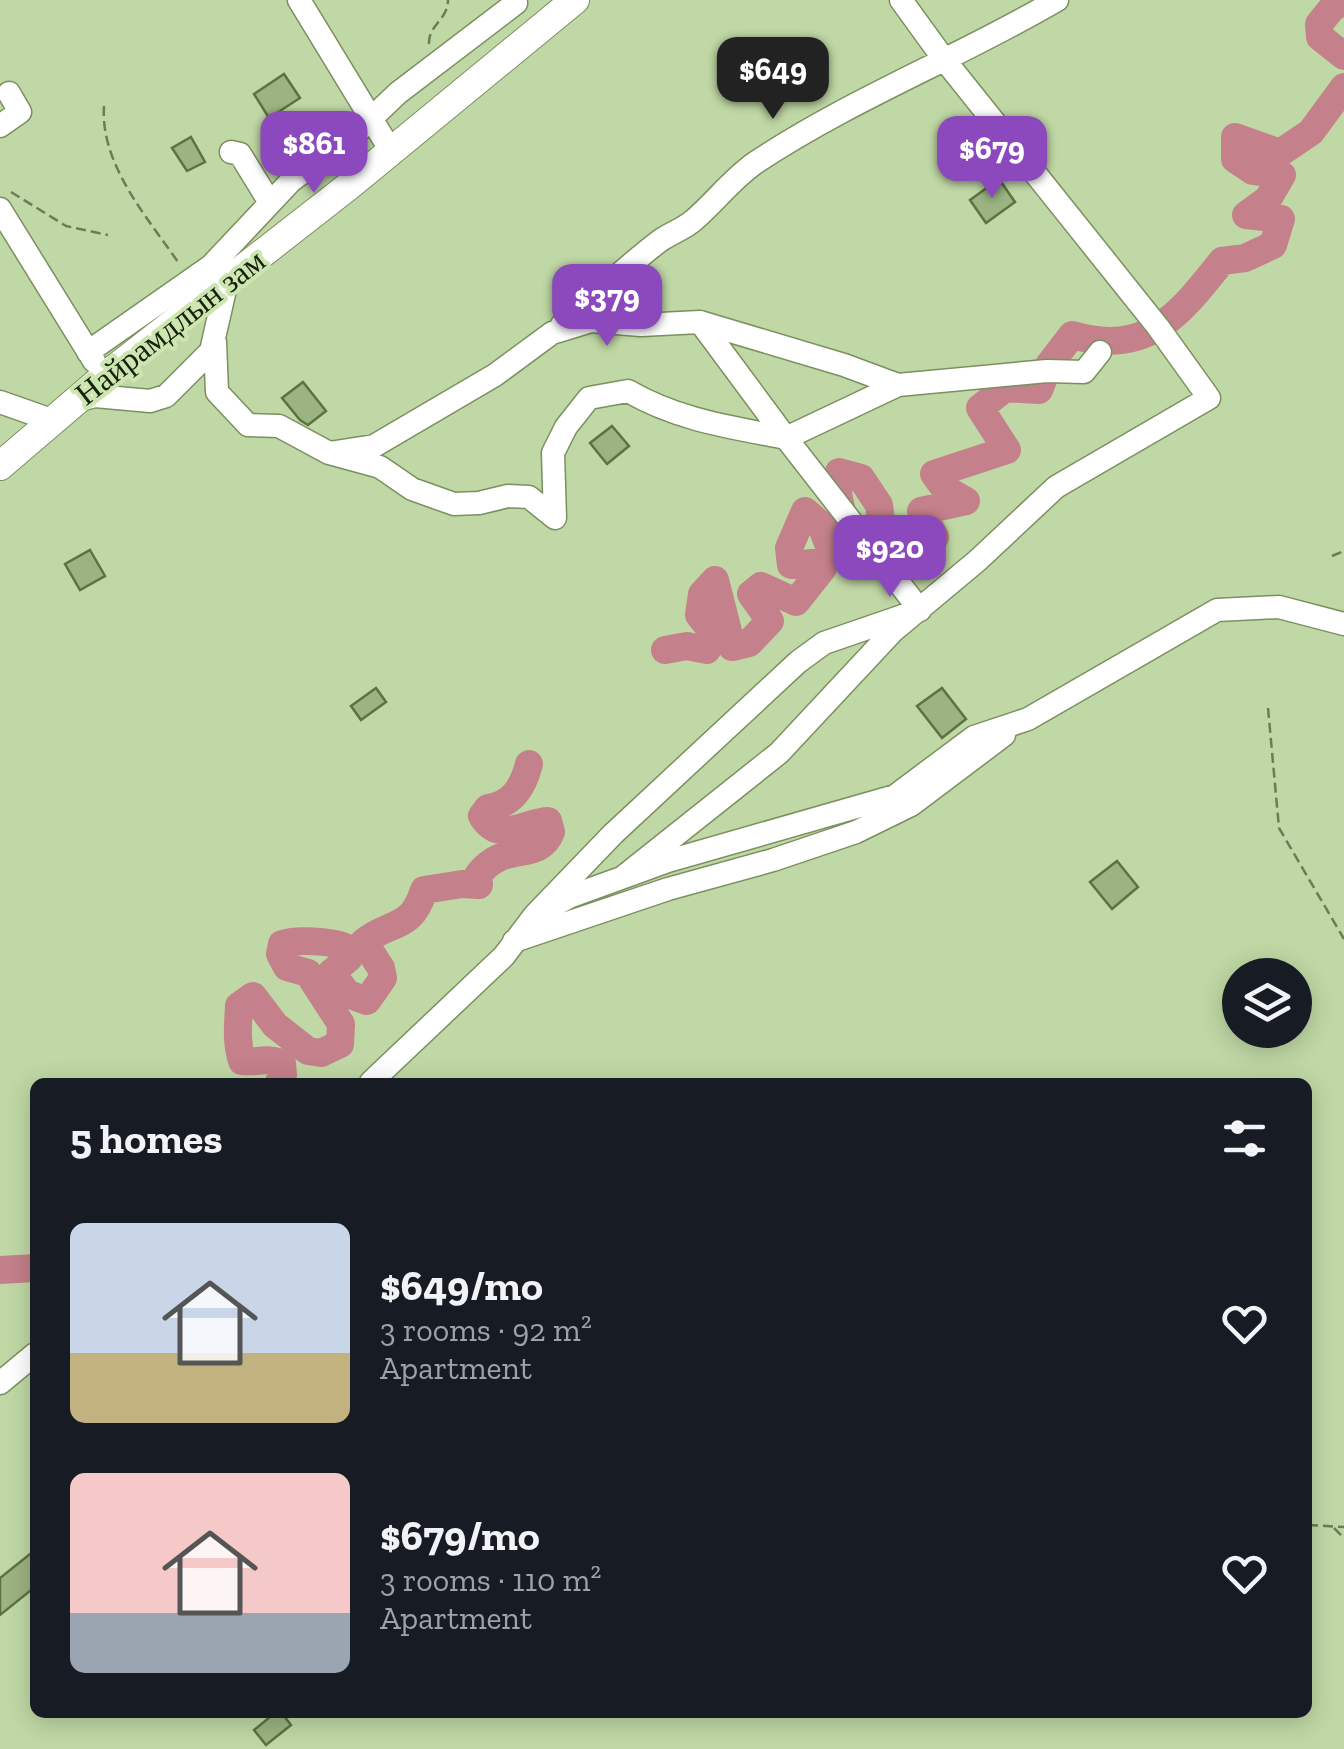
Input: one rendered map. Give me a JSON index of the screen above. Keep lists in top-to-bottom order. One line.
{"streets":{"main road":["Найрамдлын зам"]},"page":{"price":["$649","$861","$679","$379","$920"],"heading":"5 homes","list":[{"name":"$649/mo","note":"3 rooms · 92 m² · Apartment"},{"name":"$679/mo","note":"3 rooms · 110 m² · Apartment"}]}}
